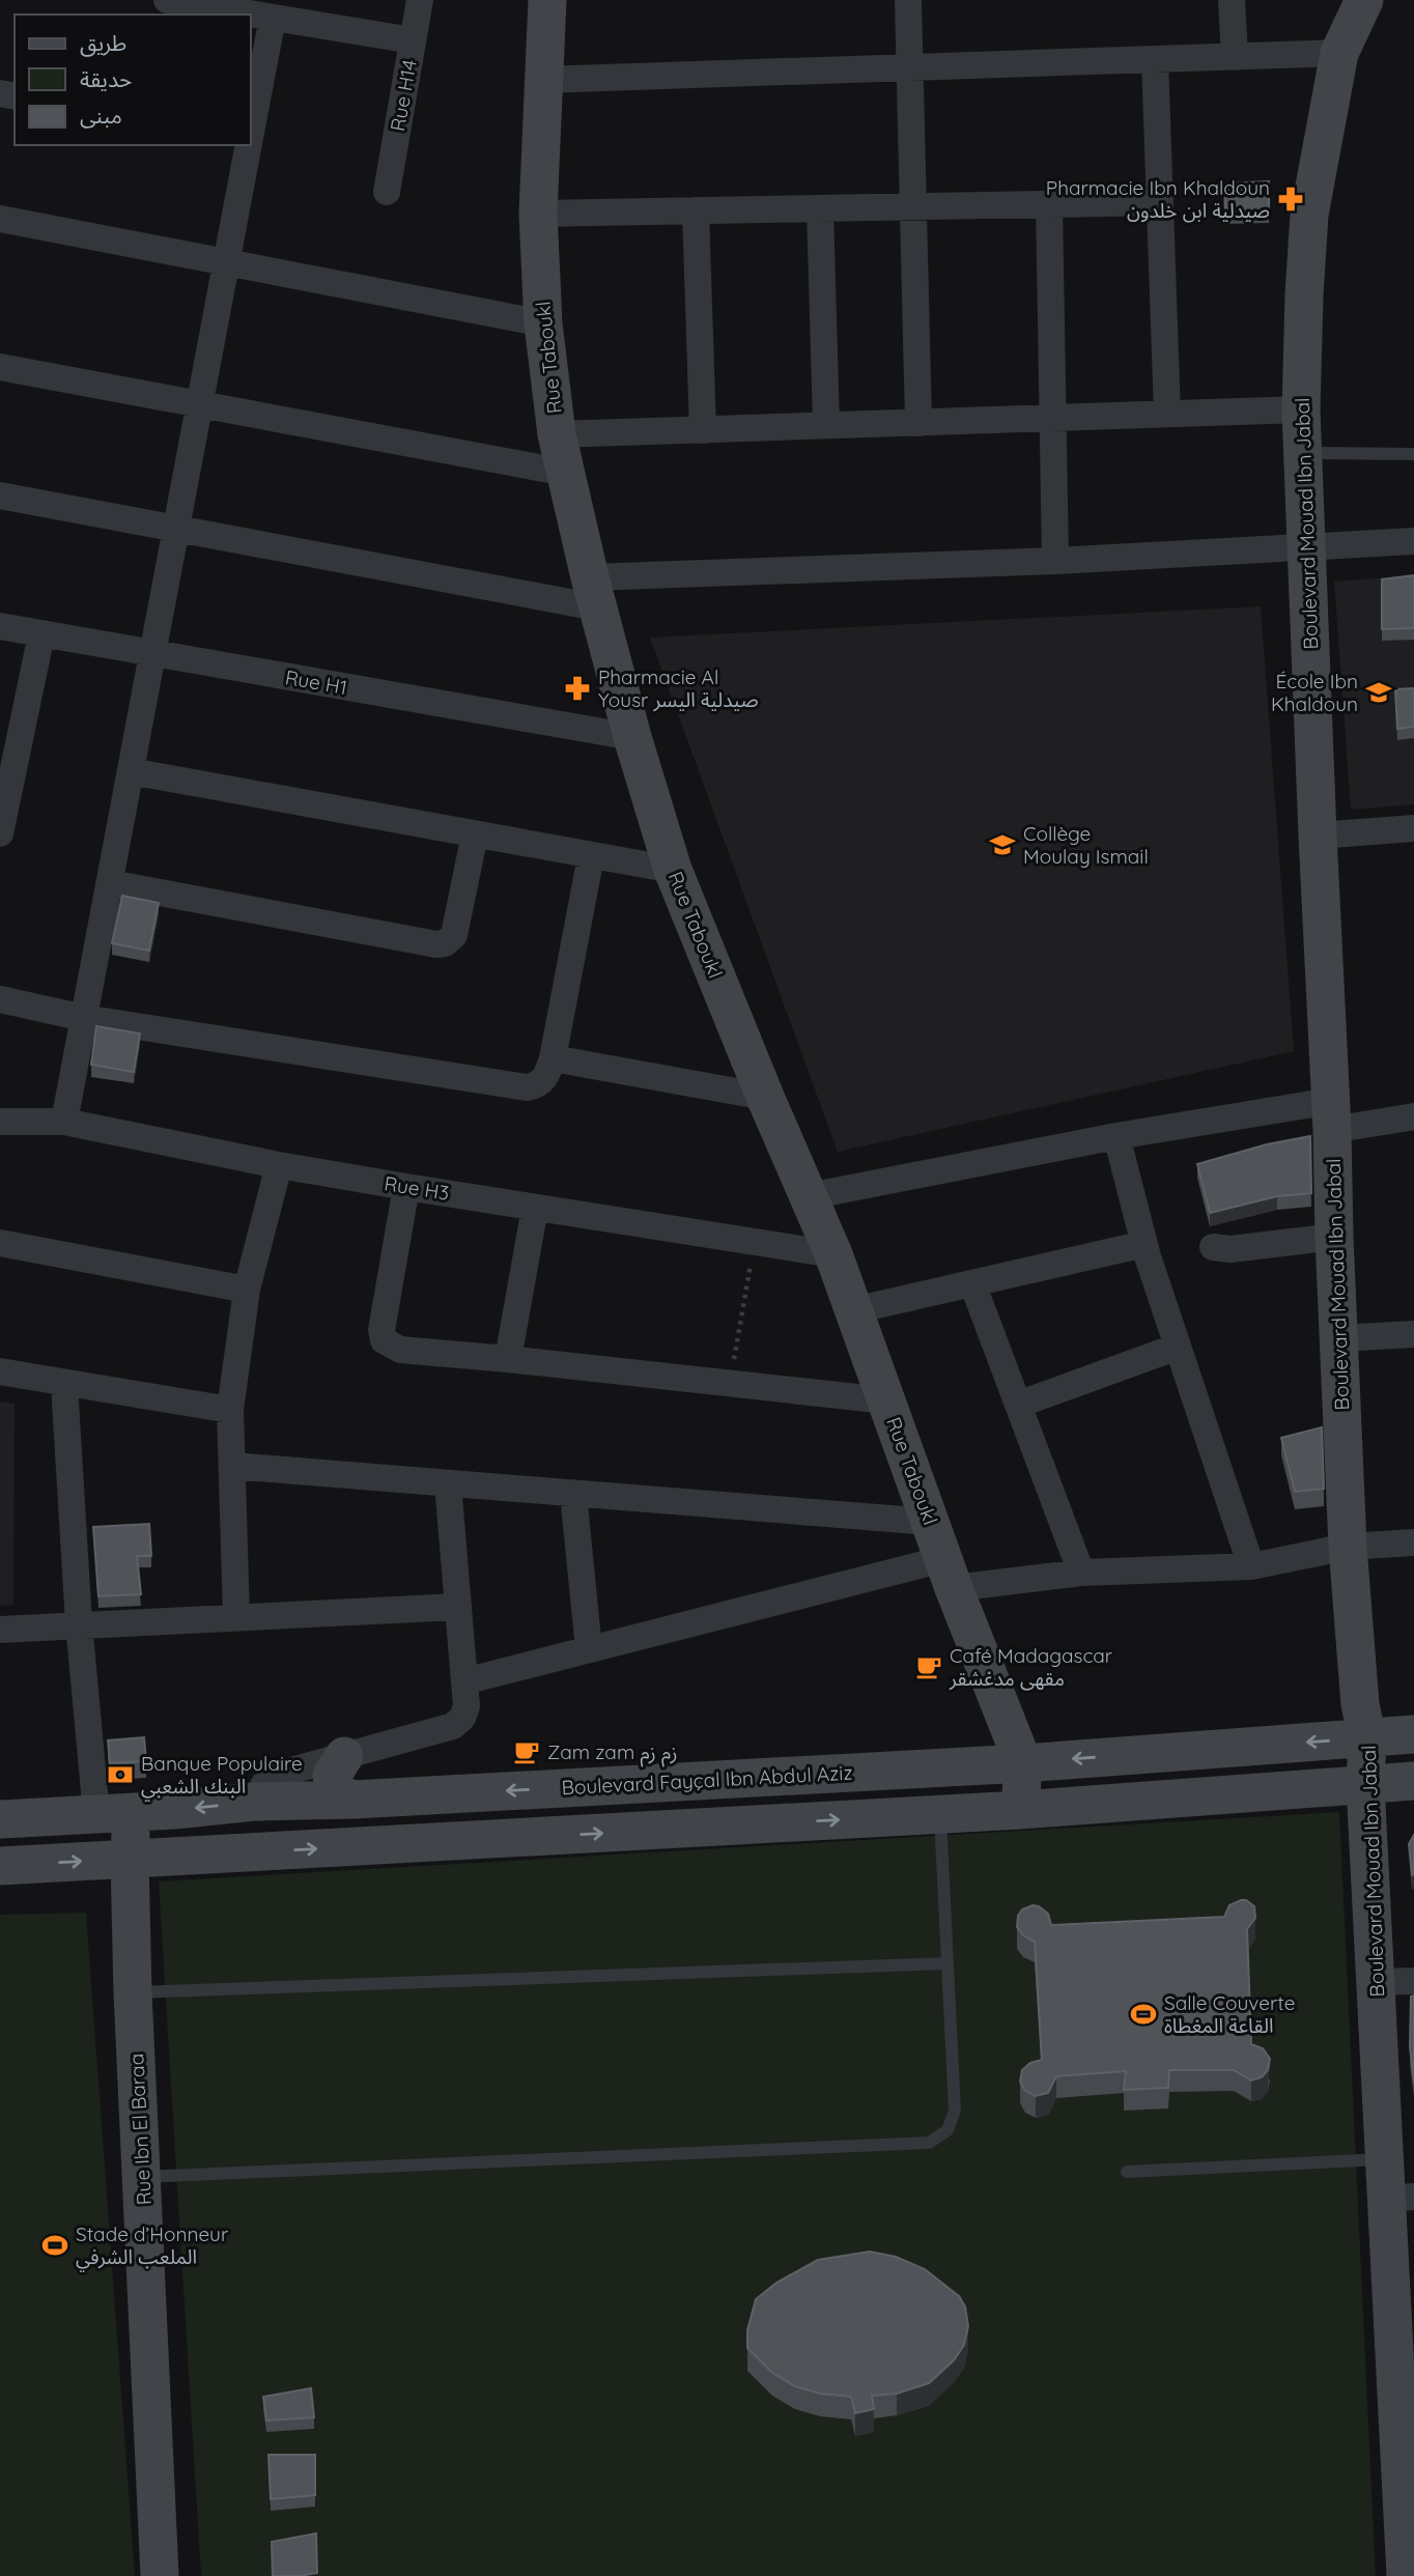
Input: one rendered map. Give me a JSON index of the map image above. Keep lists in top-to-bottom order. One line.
{"streets":{"main road":["Rue Taboukl","Boulevard Mouad Ibn Jabal","Boulevard Fayçal Ibn Abdul Aziz","Rue Ibn El Baraa"],"street":["Rue H14","Rue H1","Rue H3"]},"crossings":[["Rue Taboukl","Rue H1"],["Rue Taboukl","Rue H3"],["Rue Taboukl","Boulevard Fayçal Ibn Abdul Aziz"],["Boulevard Mouad Ibn Jabal","Boulevard Fayçal Ibn Abdul Aziz"],["Boulevard Fayçal Ibn Abdul Aziz","Rue Ibn El Baraa"]],"places":{"pharmacy":["Pharmacie Ibn Khaldoun صيدلية ابن خلدون","Pharmacie Al Yousr صيدلية اليسر"],"school or university":["École Ibn Khaldoun","Collège Moulay Ismail"],"cafe":["Café Madagascar مقهى مدغشقر","Zam zam زم زم"],"bank":["Banque Populaire البنك الشعبي"],"sports":["Salle Couverte القاعة المغطاة","Stade d’Honneur الملعب الشرفي"]},"legend":["طريق","حديقة","مبنى"]}
